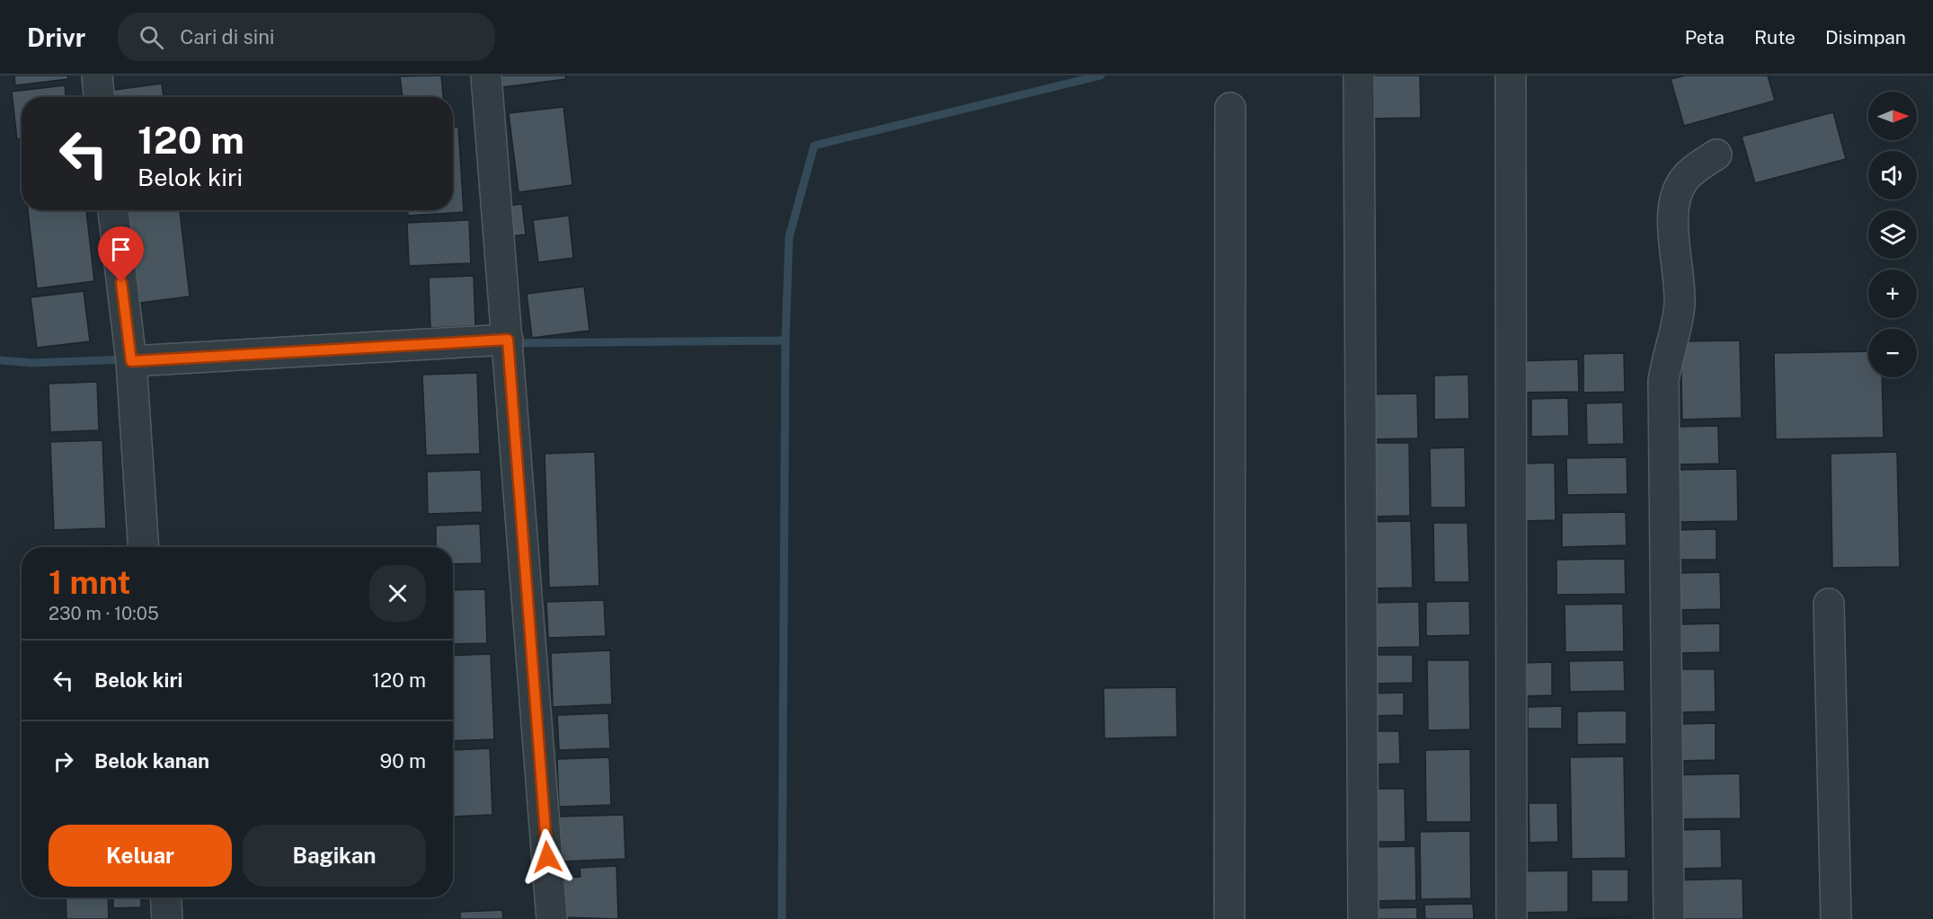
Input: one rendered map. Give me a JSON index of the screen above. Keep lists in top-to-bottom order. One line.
{"north":"right","page":{"header":"Drivr","search":"Cari di sini","nav":["Peta","Rute","Disimpan"],"map_buttons":["+","−"],"turn":["120 m","Belok kiri"],"heading":["1 mnt","230 m · 10:05"],"list":[{"name":"Belok kiri","value":"120 m"},{"name":"Belok kanan","value":"90 m"}],"buttons":["Keluar","Bagikan"]}}
